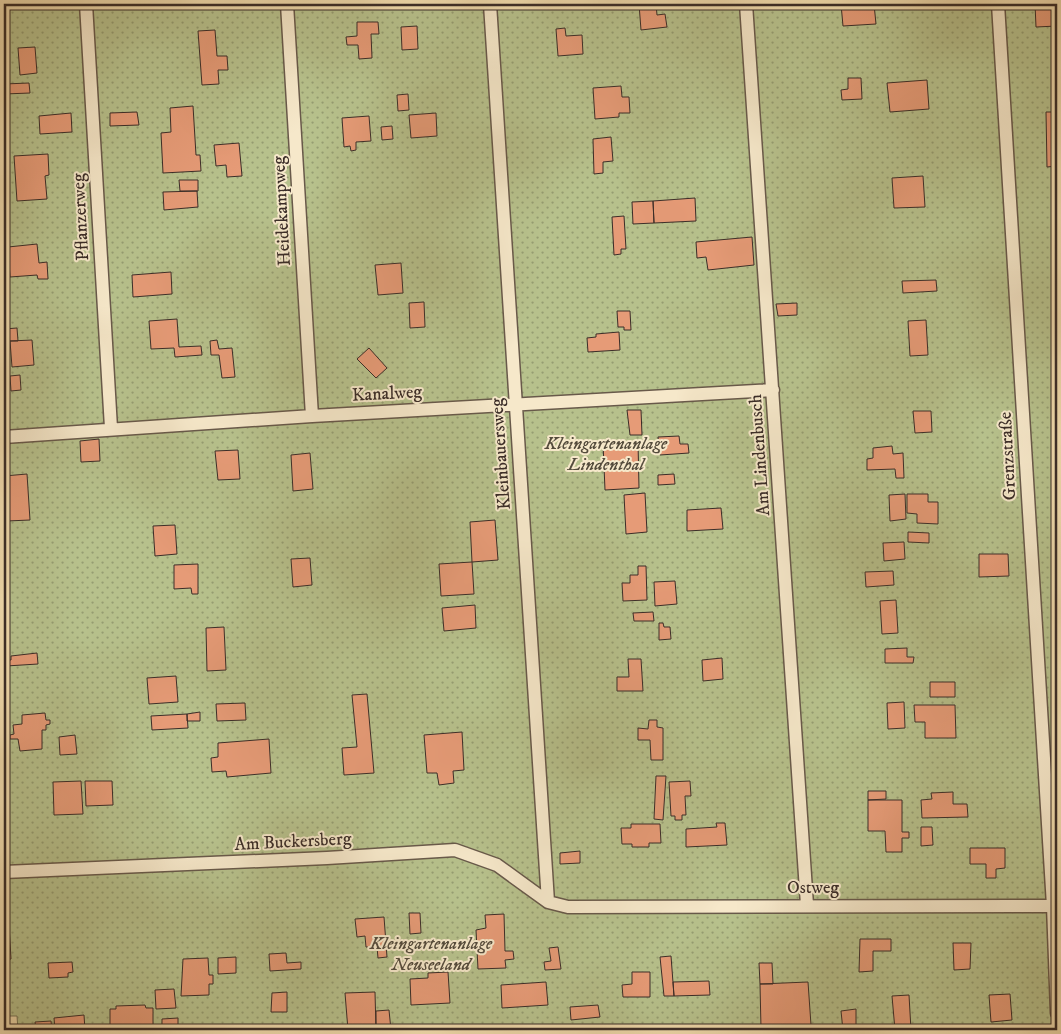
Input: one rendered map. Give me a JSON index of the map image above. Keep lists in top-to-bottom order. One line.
{"streets":{"lane":["Heidekampweg","Pflanzerweg","Kanalweg","Kleinbauersweg","Am Lindenbusch","Grenzstraße","Am Buckersberg","Ostweg"]},"crossings":[["Heidekampweg","Kanalweg"],["Pflanzerweg","Kanalweg"],["Kanalweg","Kleinbauersweg"],["Kanalweg","Am Lindenbusch"],["Kleinbauersweg","Am Buckersberg"],["Am Lindenbusch","Ostweg"],["Grenzstraße","Ostweg"],["Am Buckersberg","Ostweg"]],"parks":["Kleingartenanlage Lindenthal","Kleingartenanlage Neuseeland"]}
